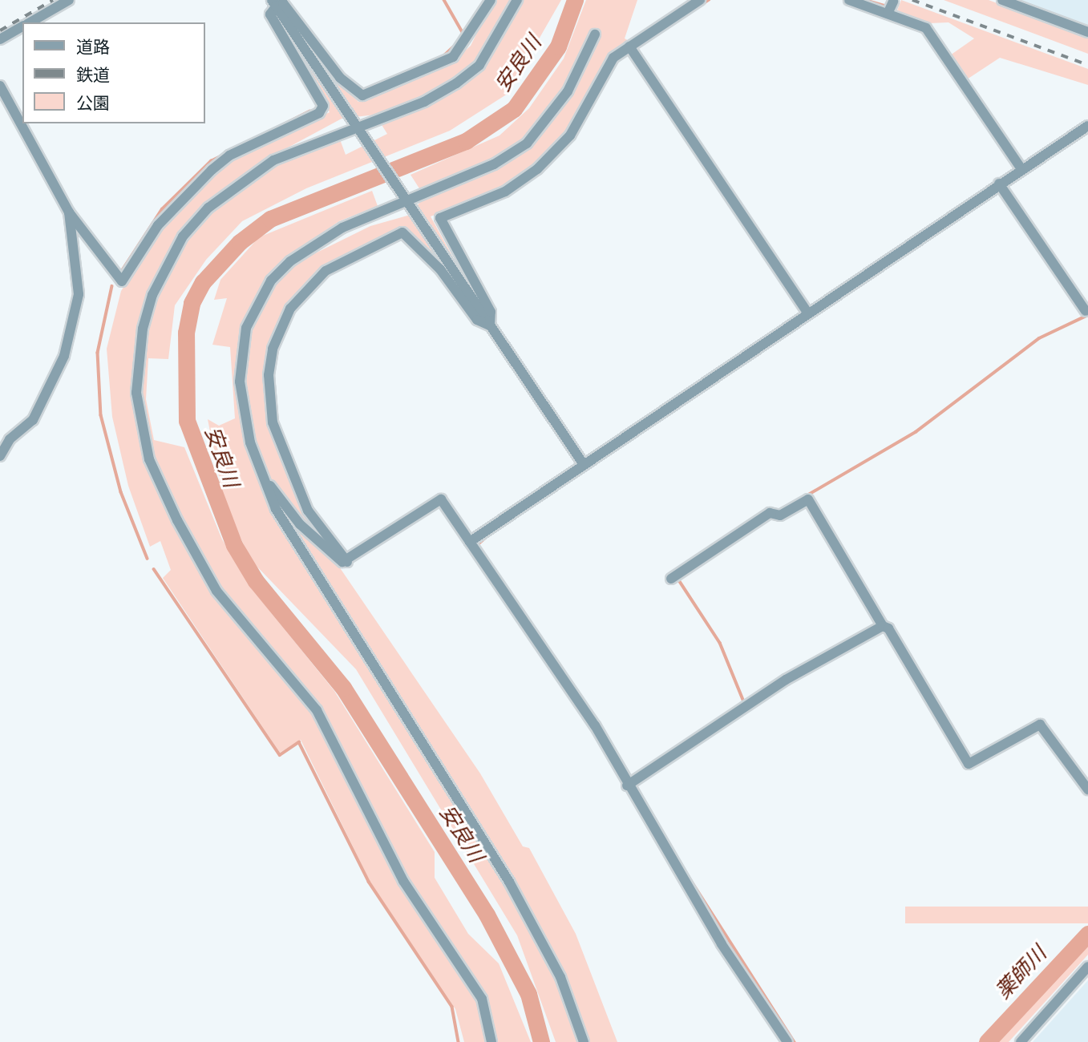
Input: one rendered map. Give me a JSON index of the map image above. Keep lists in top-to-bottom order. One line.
{"water":["安良川","薬師川"],"legend":["道路","鉄道","公園"]}
